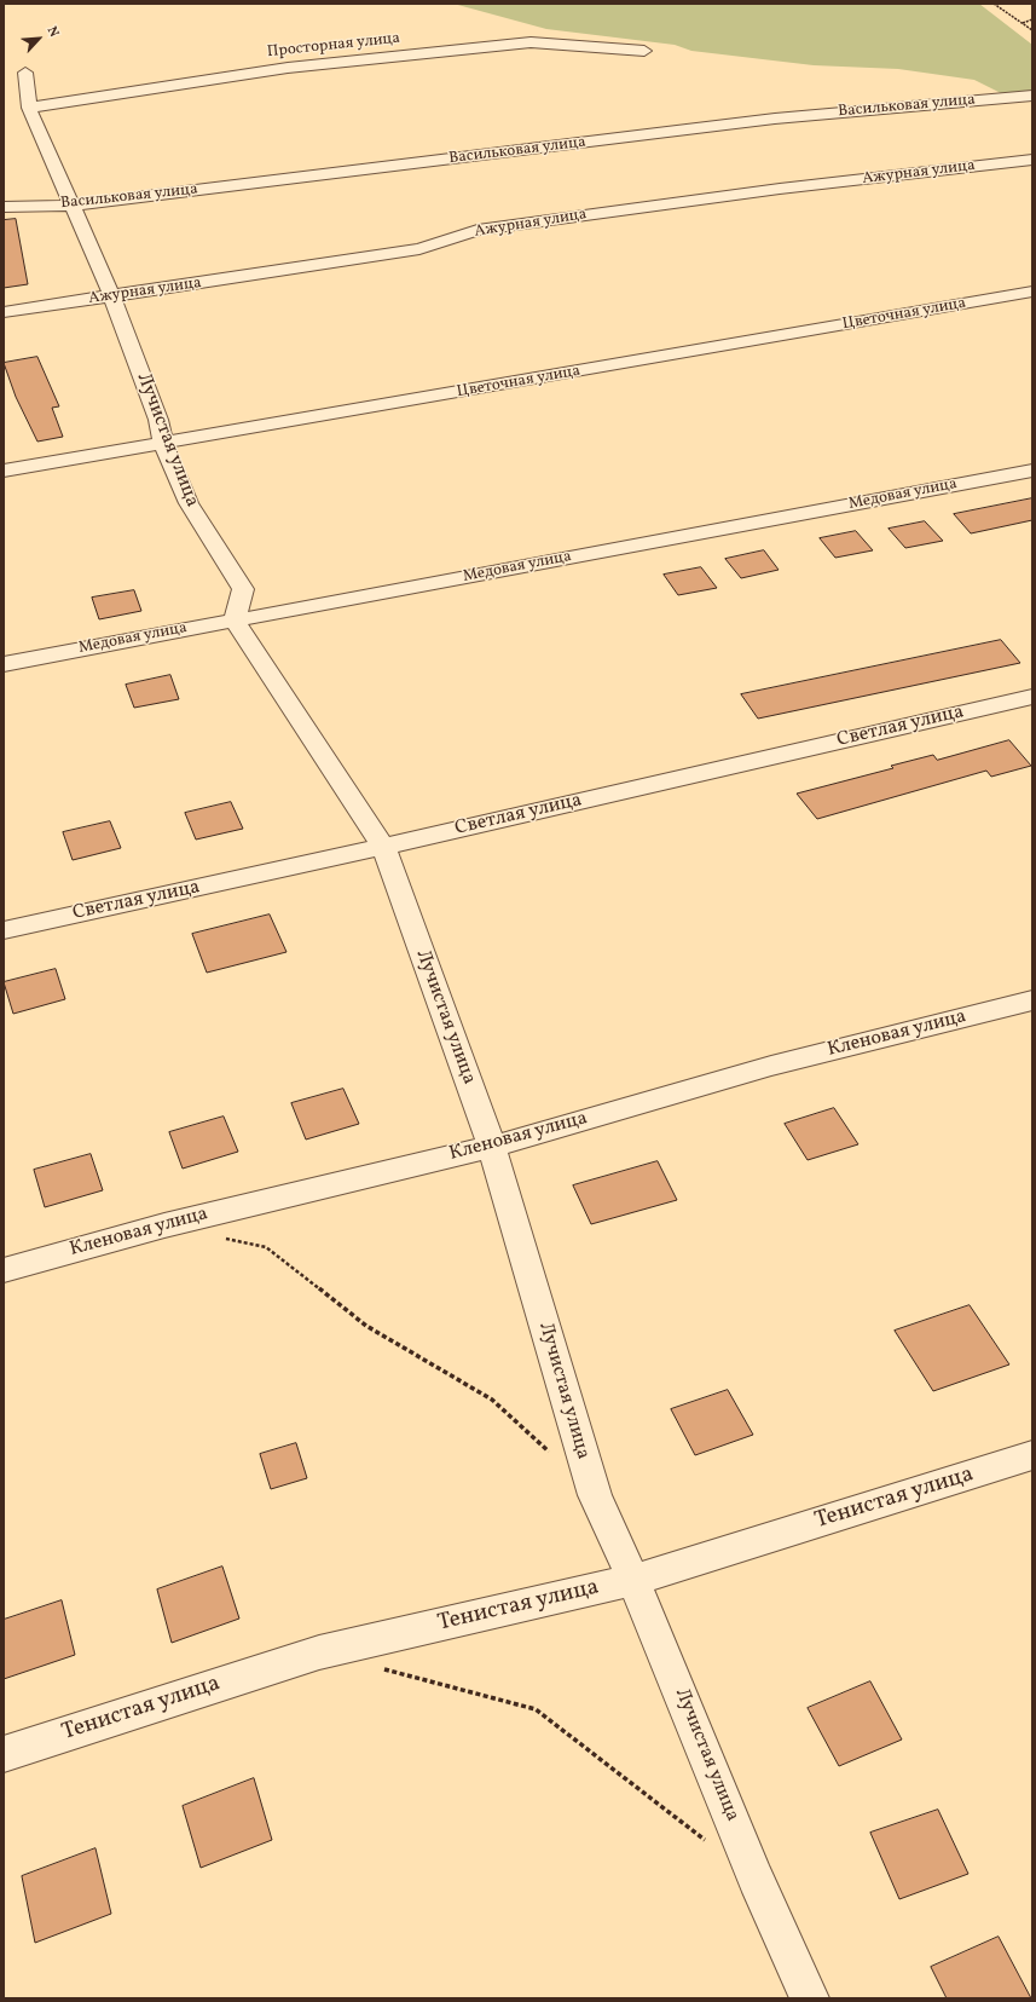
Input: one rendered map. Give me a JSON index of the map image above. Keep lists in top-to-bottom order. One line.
{"streets":{"street":["Просторная улица","Васильковая улица","Ажурная улица","Цветочная улица","Лучистая улица","Медовая улица","Светлая улица","Кленовая улица","Тенистая улица"]},"crossings":[["Просторная улица","Лучистая улица"],["Васильковая улица","Лучистая улица"],["Ажурная улица","Лучистая улица"],["Цветочная улица","Лучистая улица"],["Лучистая улица","Медовая улица"],["Лучистая улица","Светлая улица"],["Лучистая улица","Кленовая улица"],["Лучистая улица","Тенистая улица"]],"north":"top right"}
